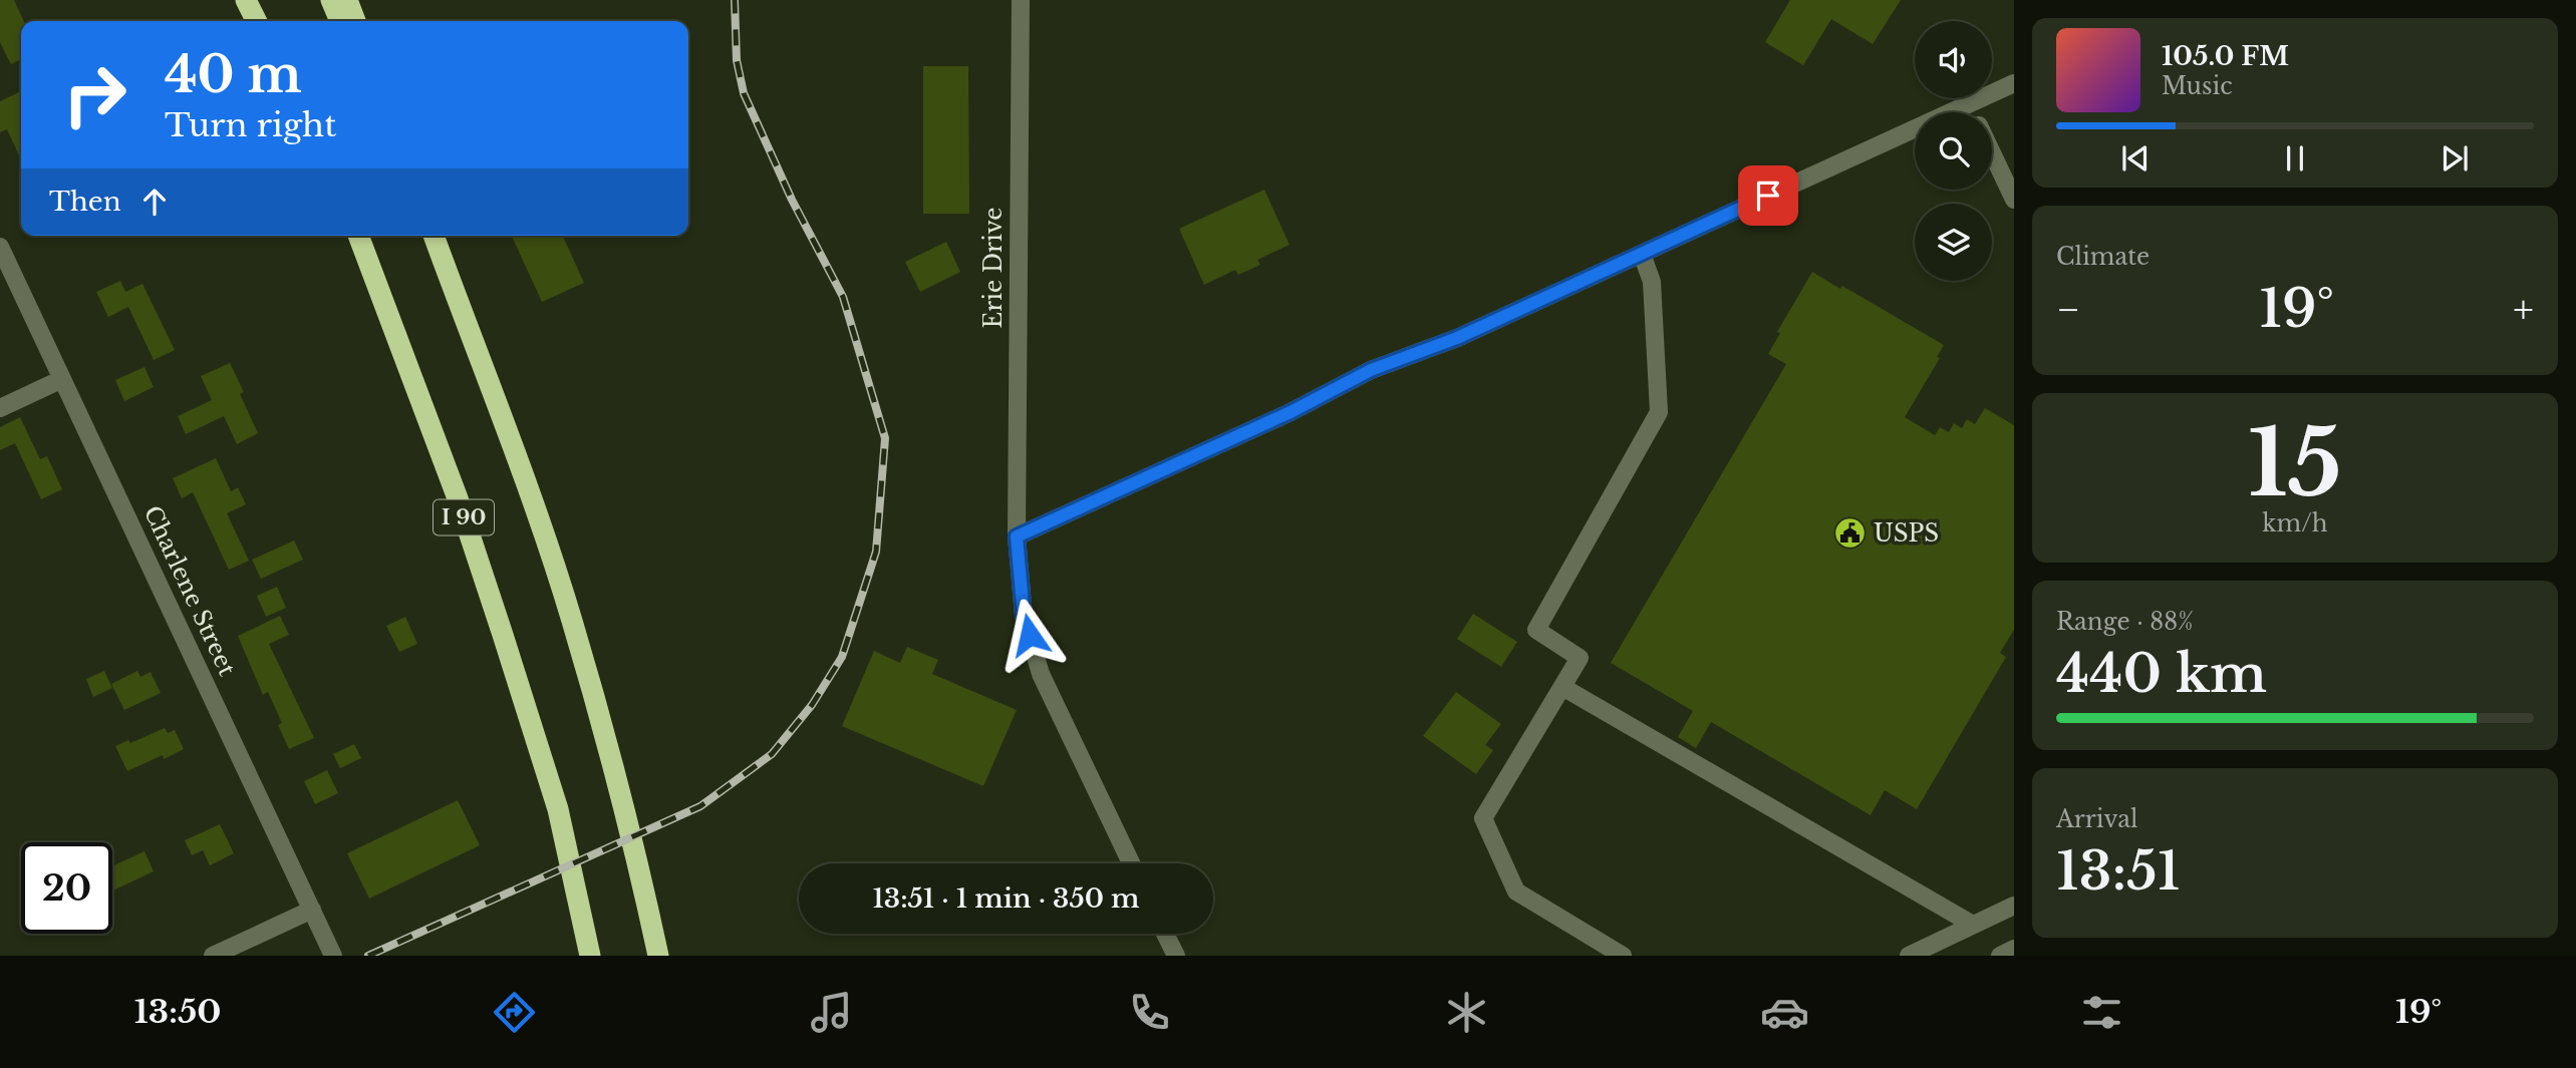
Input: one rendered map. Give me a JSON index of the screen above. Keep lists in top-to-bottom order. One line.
{"streets":{"highway":["I 90"],"street":["Erie Drive","Charlene Street"]},"places":{"public building":["USPS"]},"page":{"turn":["40 m","Turn right"],"song":["105.0 FM","Music"],"then":"Then","tile":["Climate",["15","km/h"],["Range · 88%","440 km"],["Arrival","13:51"]],"heat":["−","19°","+"],"limit":"20","trip":"13:51 · 1 min · 350 m","tabs":["13:50","19°"]}}
